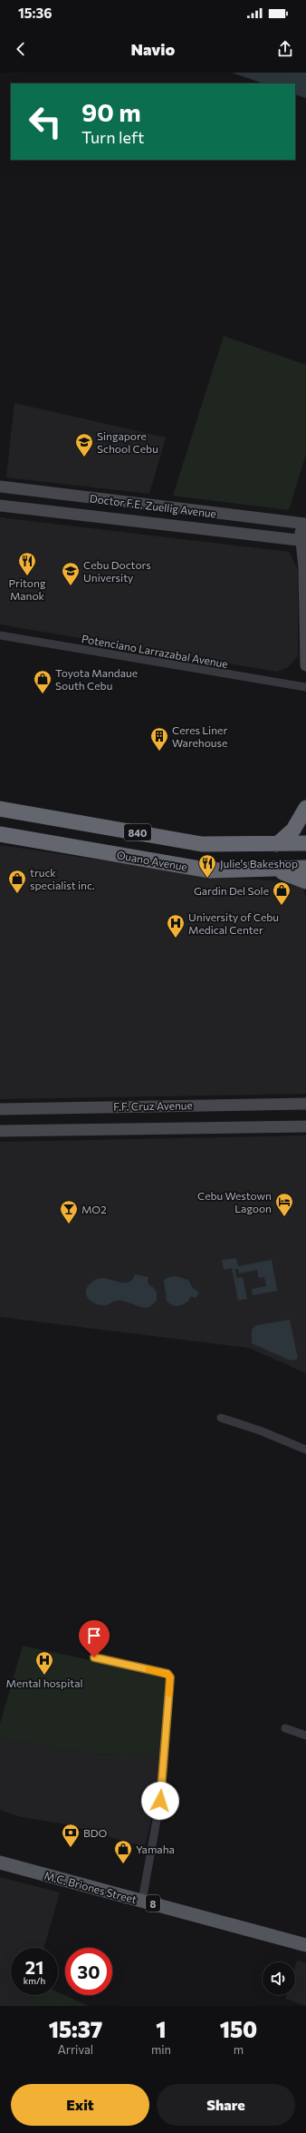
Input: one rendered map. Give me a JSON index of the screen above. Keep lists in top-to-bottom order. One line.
{"streets":{"highway":["840","Ouano Avenue"],"main road":["M.C. Briones Street","8"],"street":["Doctor F.E. Zuellig Avenue","Potenciano Larrazabal Avenue","F.F. Cruz Avenue"]},"places":{"school or university":["Singapore School Cebu","Cebu Doctors University"],"restaurant":["Pritong Manok","Julie's Bakeshop"],"shop":["Toyota Mandaue South Cebu","truck specialist inc.","Gardin Del Sole","Yamaha"],"building":["Ceres Liner Warehouse"],"hospital":["University of Cebu Medical Center","Mental hospital"],"hotel":["Cebu Westown Lagoon"],"bar":["MO2"],"bank":["BDO"]},"page":{"status":"15:36","header":"Navio","turn":["90 m","Turn left"],"speed":"21 km/h","limit":"30","eta":["15:37","Arrival","1","min","150","m"],"buttons":["Exit","Share"]}}
